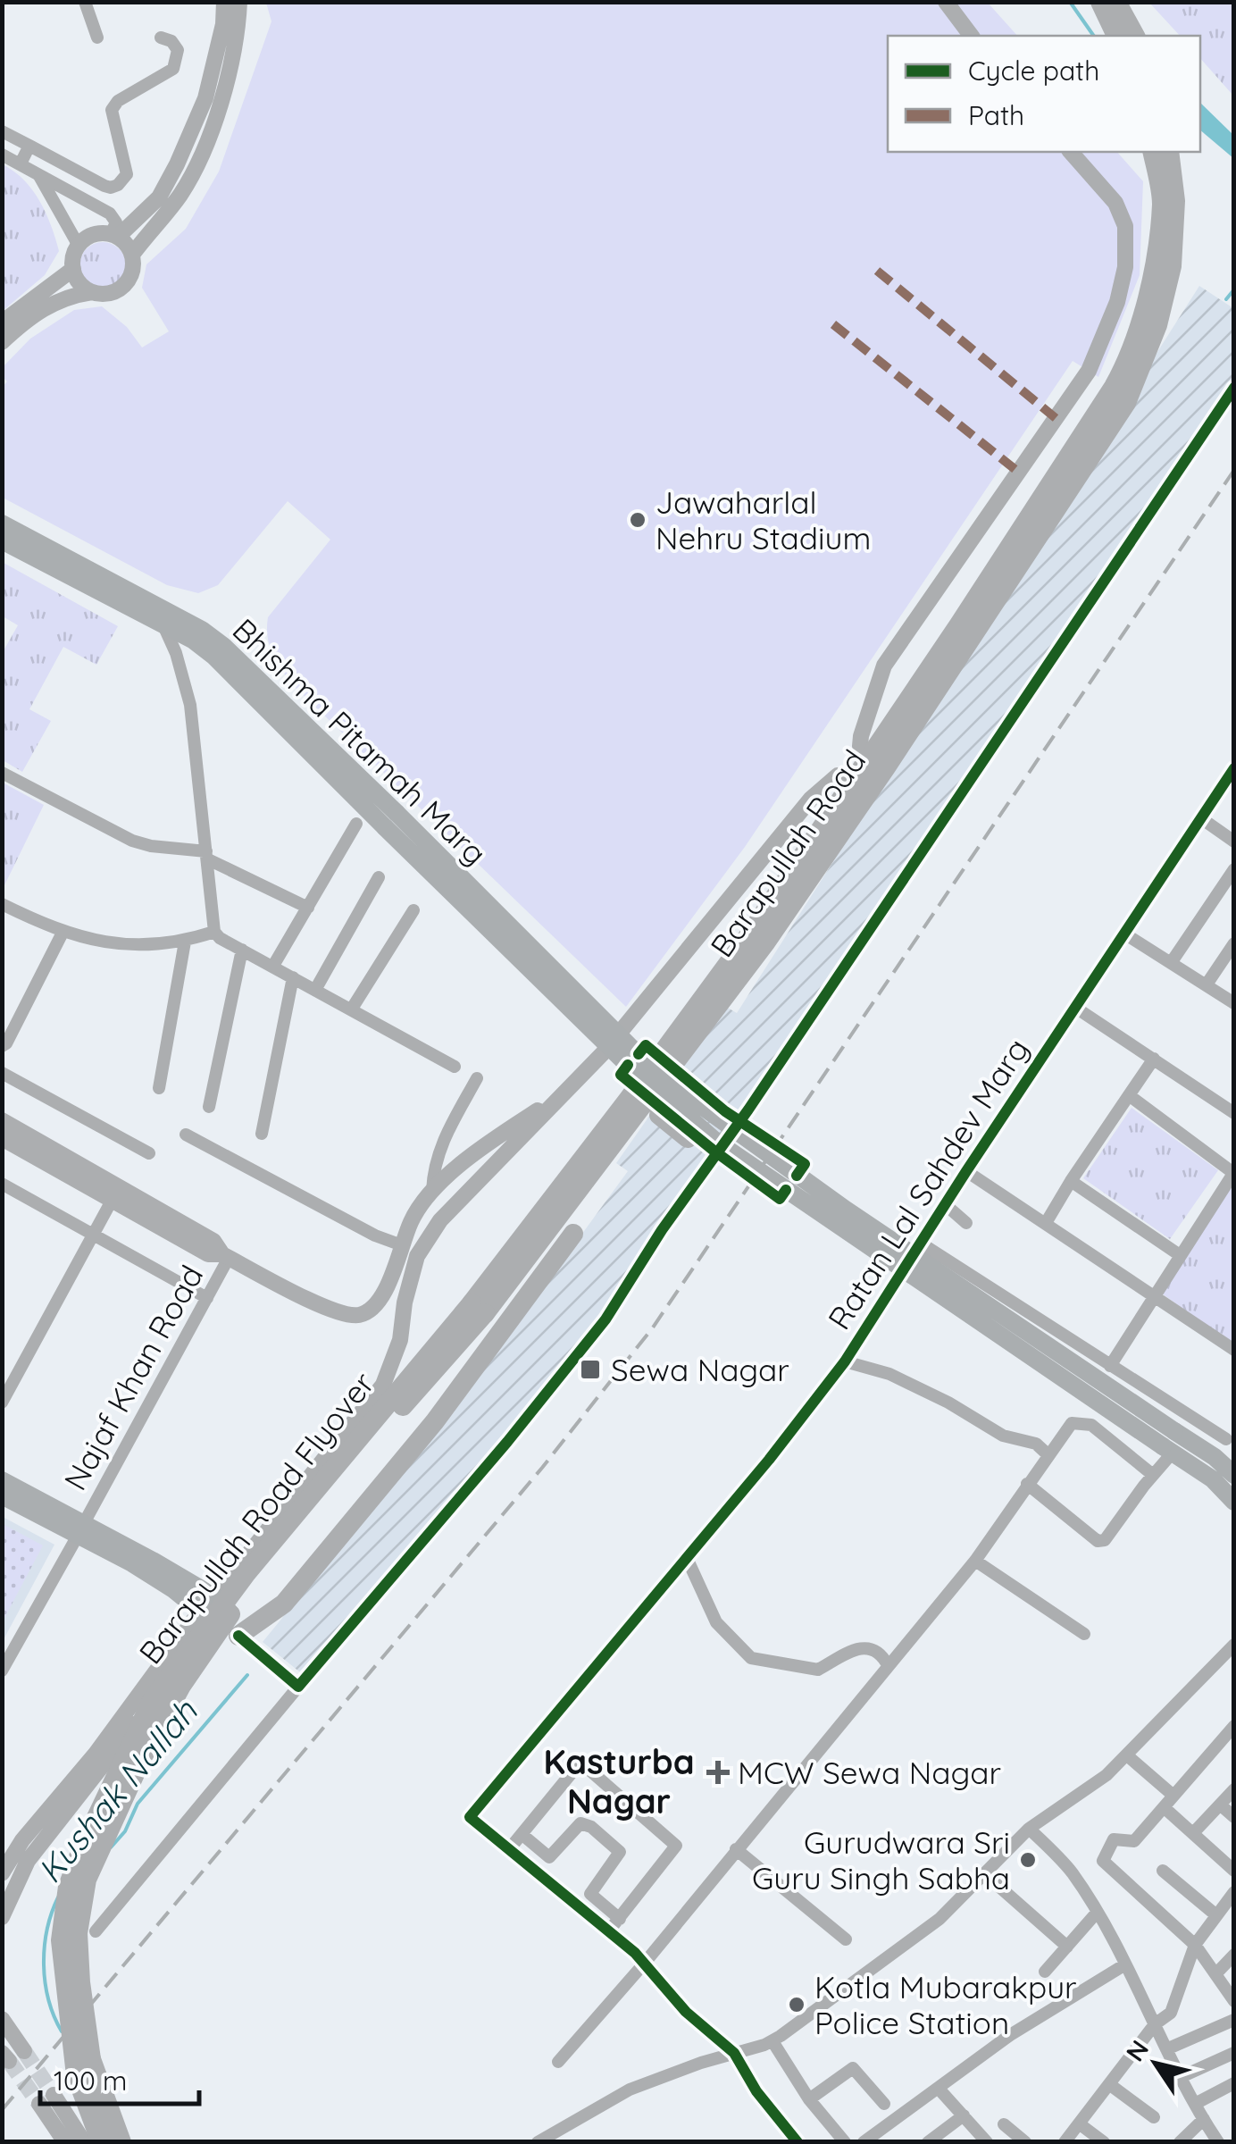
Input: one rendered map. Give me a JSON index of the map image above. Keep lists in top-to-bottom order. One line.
{"streets":{"highway":["Barapullah Road","Barapullah Road Flyover"],"main road":["Bhishma Pitamah Marg"],"street":["Ratan Lal Sahdev Marg","Najaf Khan Road"]},"crossings":[["Barapullah Road","Barapullah Road Flyover"]],"districts":["Kasturba Nagar"],"water":["Kushak Nallah"],"places":{"other":["Jawaharlal Nehru Stadium","Gurudwara Sri Guru Singh Sabha","Kotla Mubarakpur Police Station"],"transit":["Sewa Nagar"],"health":["MCW Sewa Nagar"]},"legend":["Cycle path","Path"],"scale_bar":"100 m","north":"top left"}
